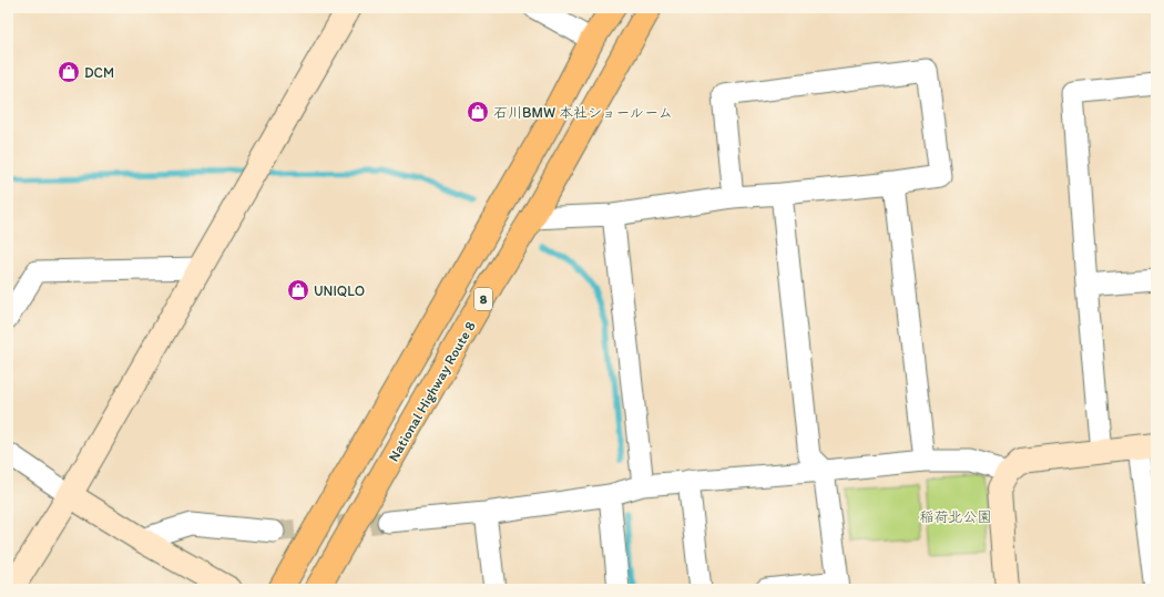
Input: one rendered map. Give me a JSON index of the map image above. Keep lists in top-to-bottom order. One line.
{"streets":{"highway":["8","National Highway Route 8"]},"parks":["稲荷北公園"],"places":{"shop":["DCM","石川BMW 本社ショールーム","UNIQLO"]}}
